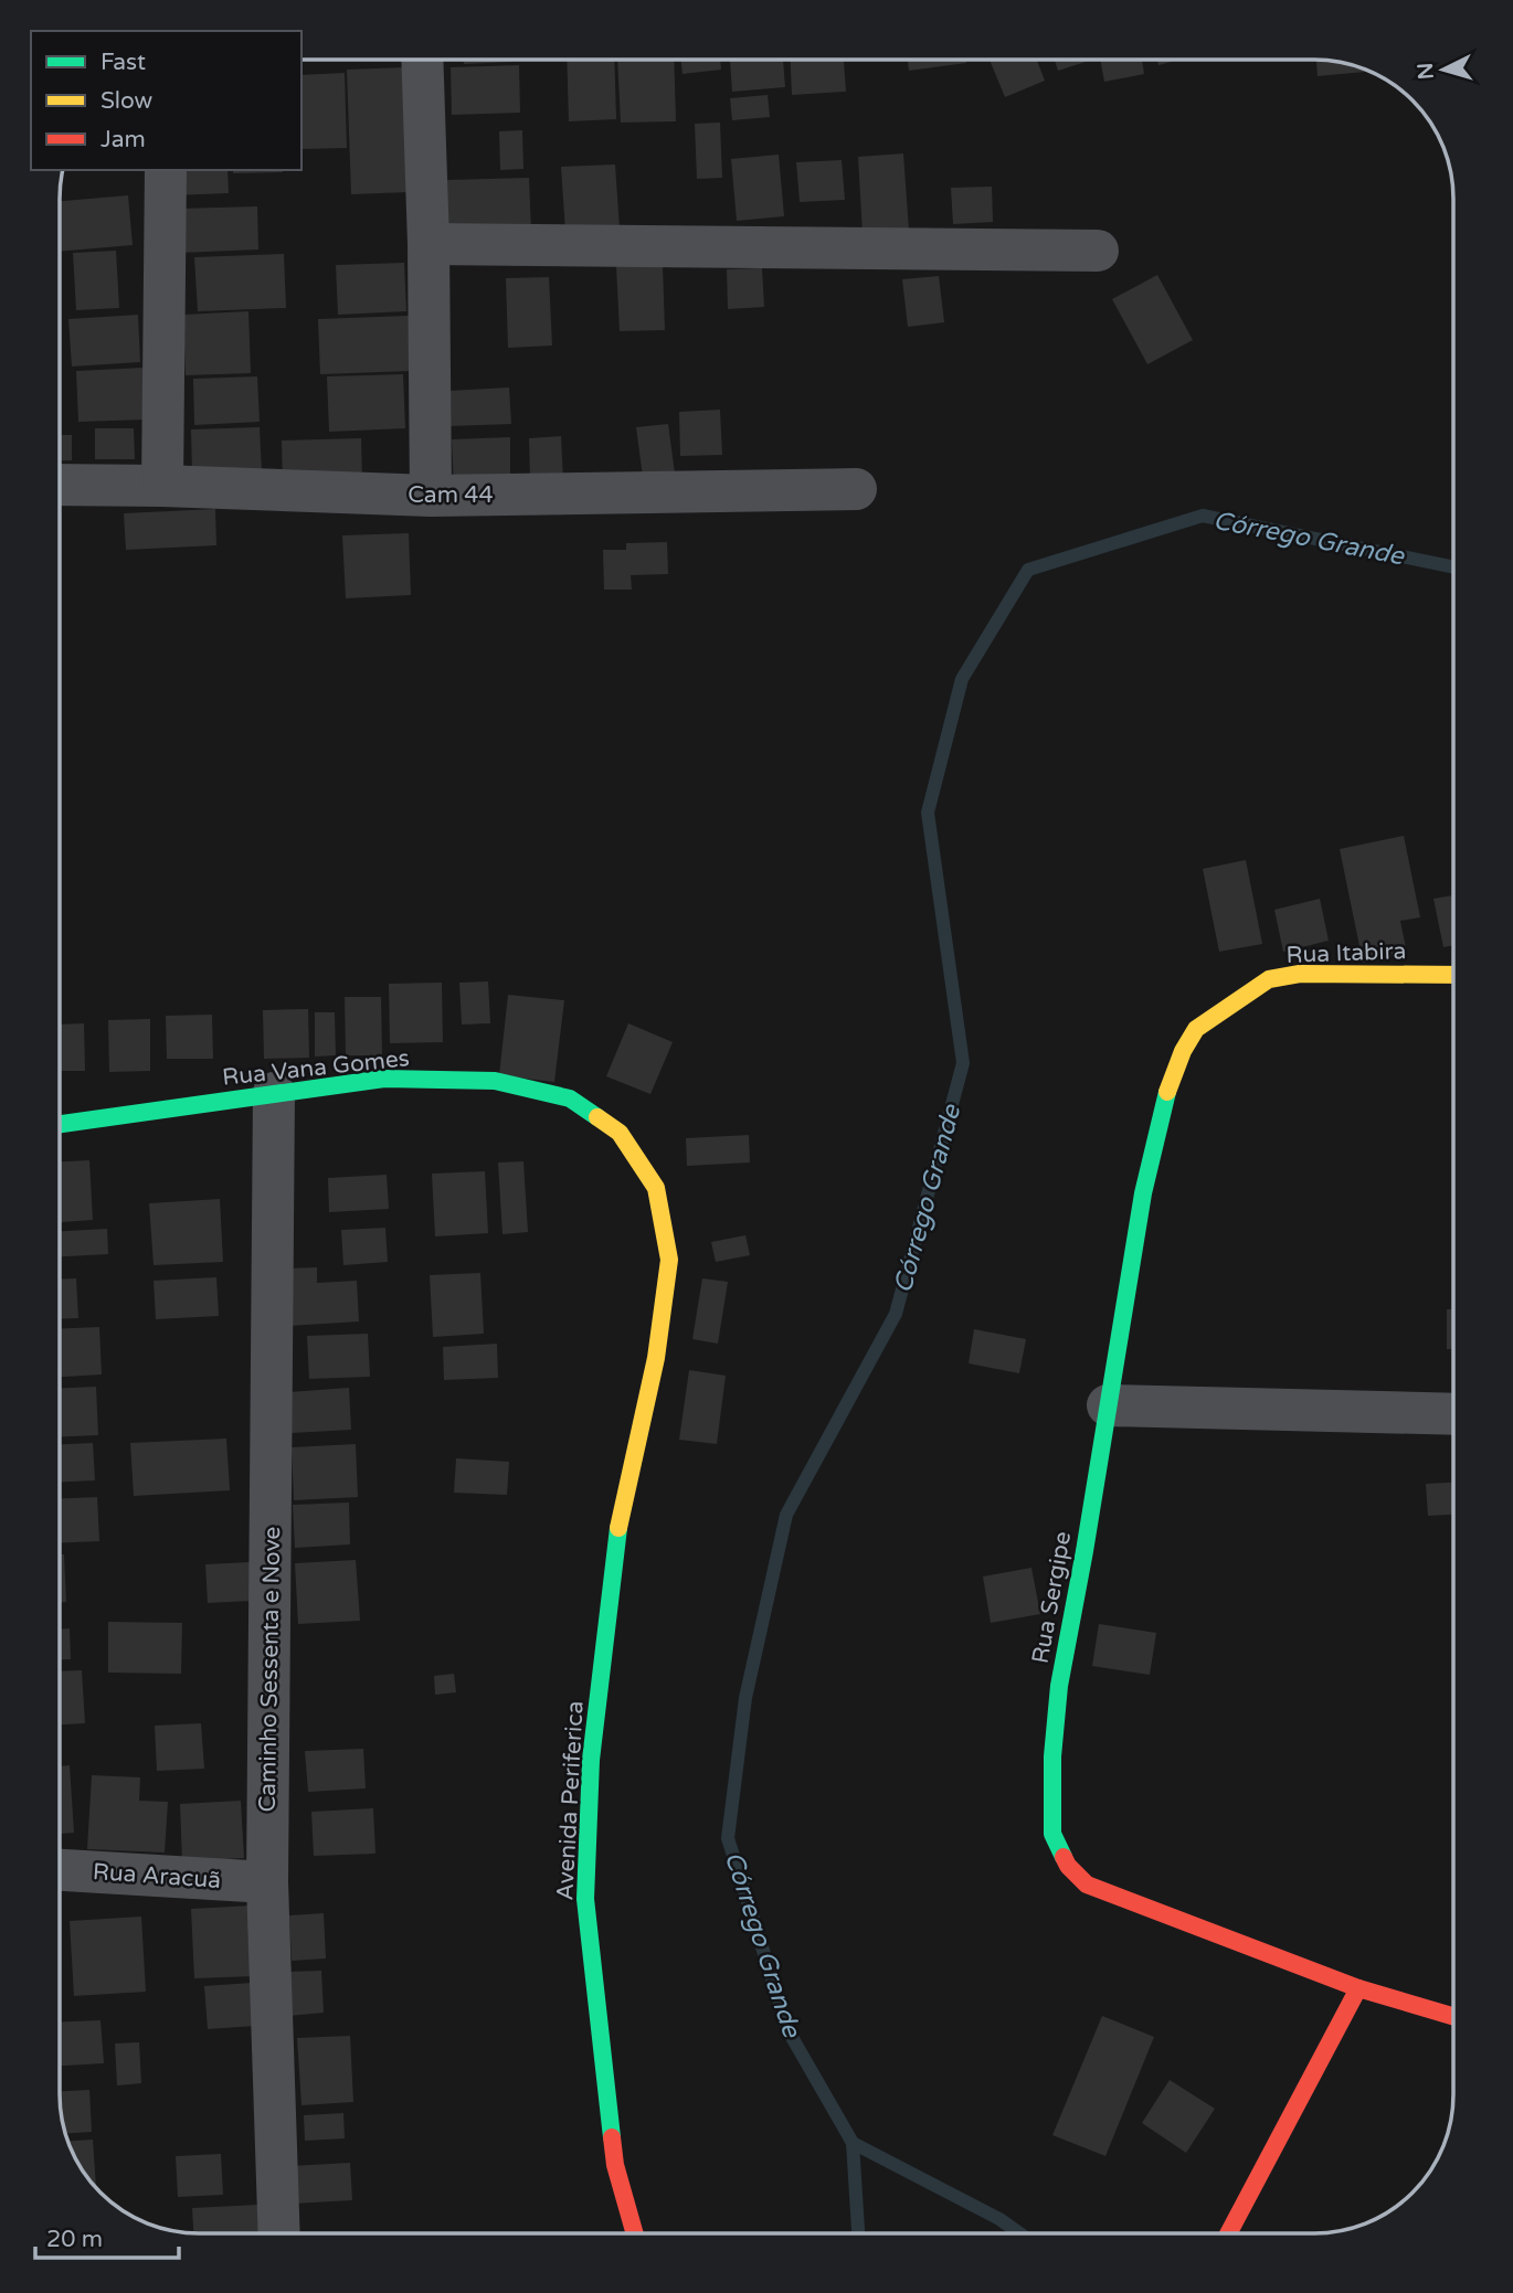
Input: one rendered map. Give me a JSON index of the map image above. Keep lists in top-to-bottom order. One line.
{"streets":{"street":["Cam 44","Rua Itabira","Rua Vana Gomes","Rua Sergipe","Caminho Sessenta e Nove","Avenida Periferica","Rua Aracuã"]},"crossings":[["Rua Itabira","Rua Sergipe"],["Rua Vana Gomes","Caminho Sessenta e Nove"],["Rua Vana Gomes","Avenida Periferica"],["Caminho Sessenta e Nove","Rua Aracuã"]],"water":["Córrego Grande"],"legend":["Fast","Slow","Jam"],"scale_bar":"20 m","north":"left"}
